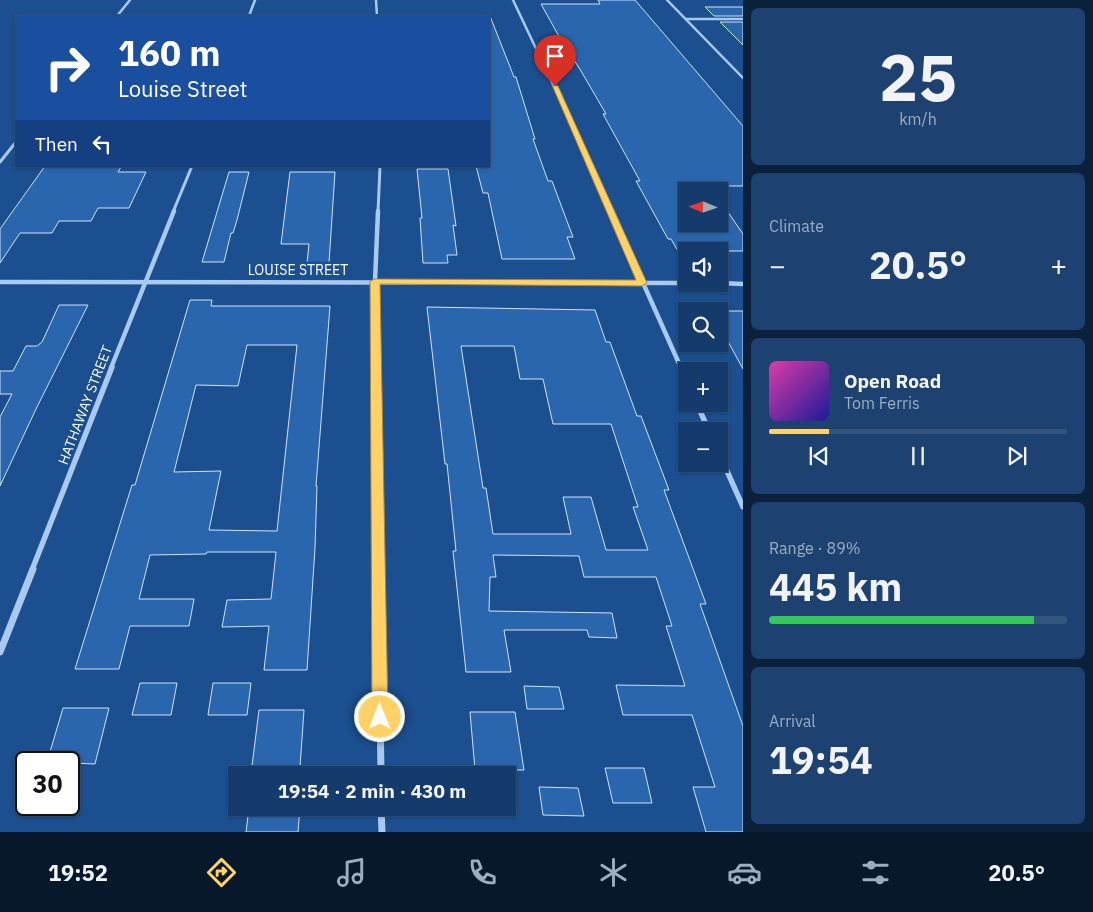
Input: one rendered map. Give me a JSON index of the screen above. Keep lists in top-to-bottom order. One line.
{"streets":{"street":["LOUISE STREET","HATHAWAY STREET"]},"crossings":[["LOUISE STREET","HATHAWAY STREET"]],"north":"left","page":{"tile":[["25","km/h"],"Climate",["Range · 89%","445 km"],["Arrival","19:54"]],"turn":["160 m","Louise Street"],"then":"Then","map_buttons":["+","−"],"heat":["−","20.5°","+"],"song":["Open Road","Tom Ferris"],"limit":"30","trip":"19:54 · 2 min · 430 m","tabs":["19:52","20.5°"]}}
